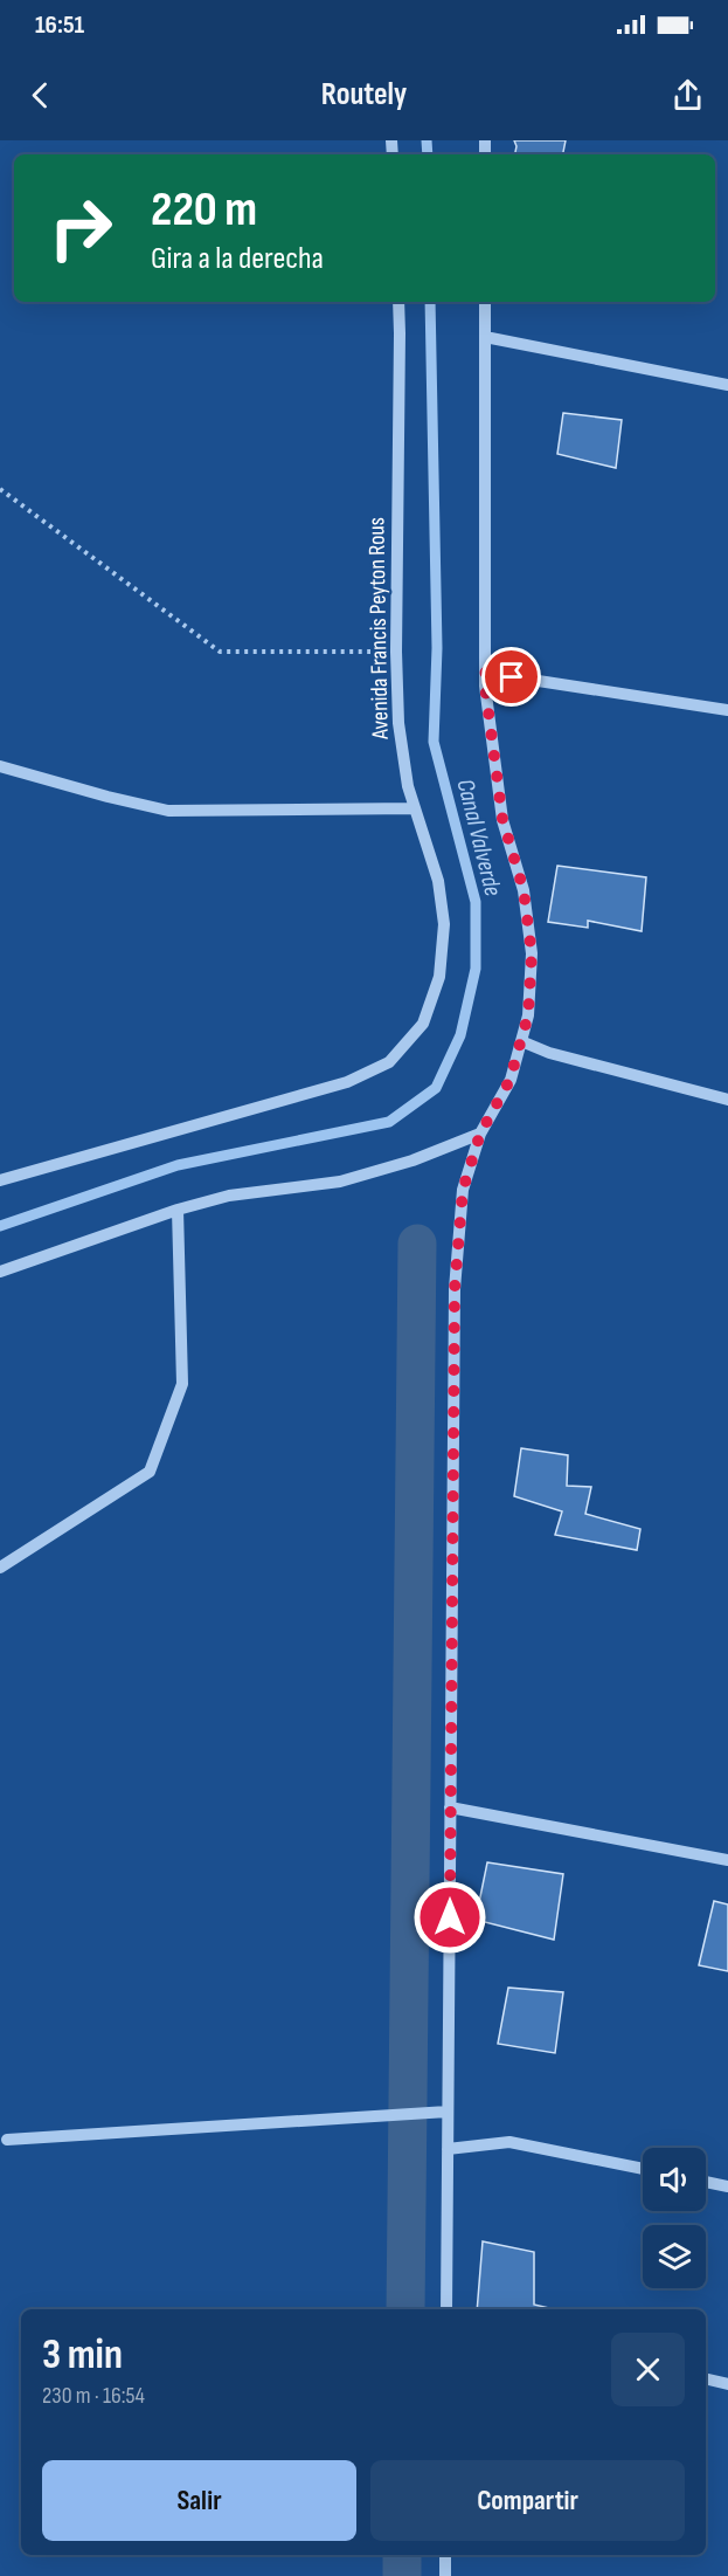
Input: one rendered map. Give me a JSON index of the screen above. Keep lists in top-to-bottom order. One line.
{"streets":{"street":["Avenida Francis Peyton Rous"]},"water":["Canal Valverde"],"page":{"status":"16:51","header":"Routely","turn":["220 m","Gira a la derecha"],"heading":["3 min","230 m · 16:54"],"buttons":["Salir","Compartir"]}}
